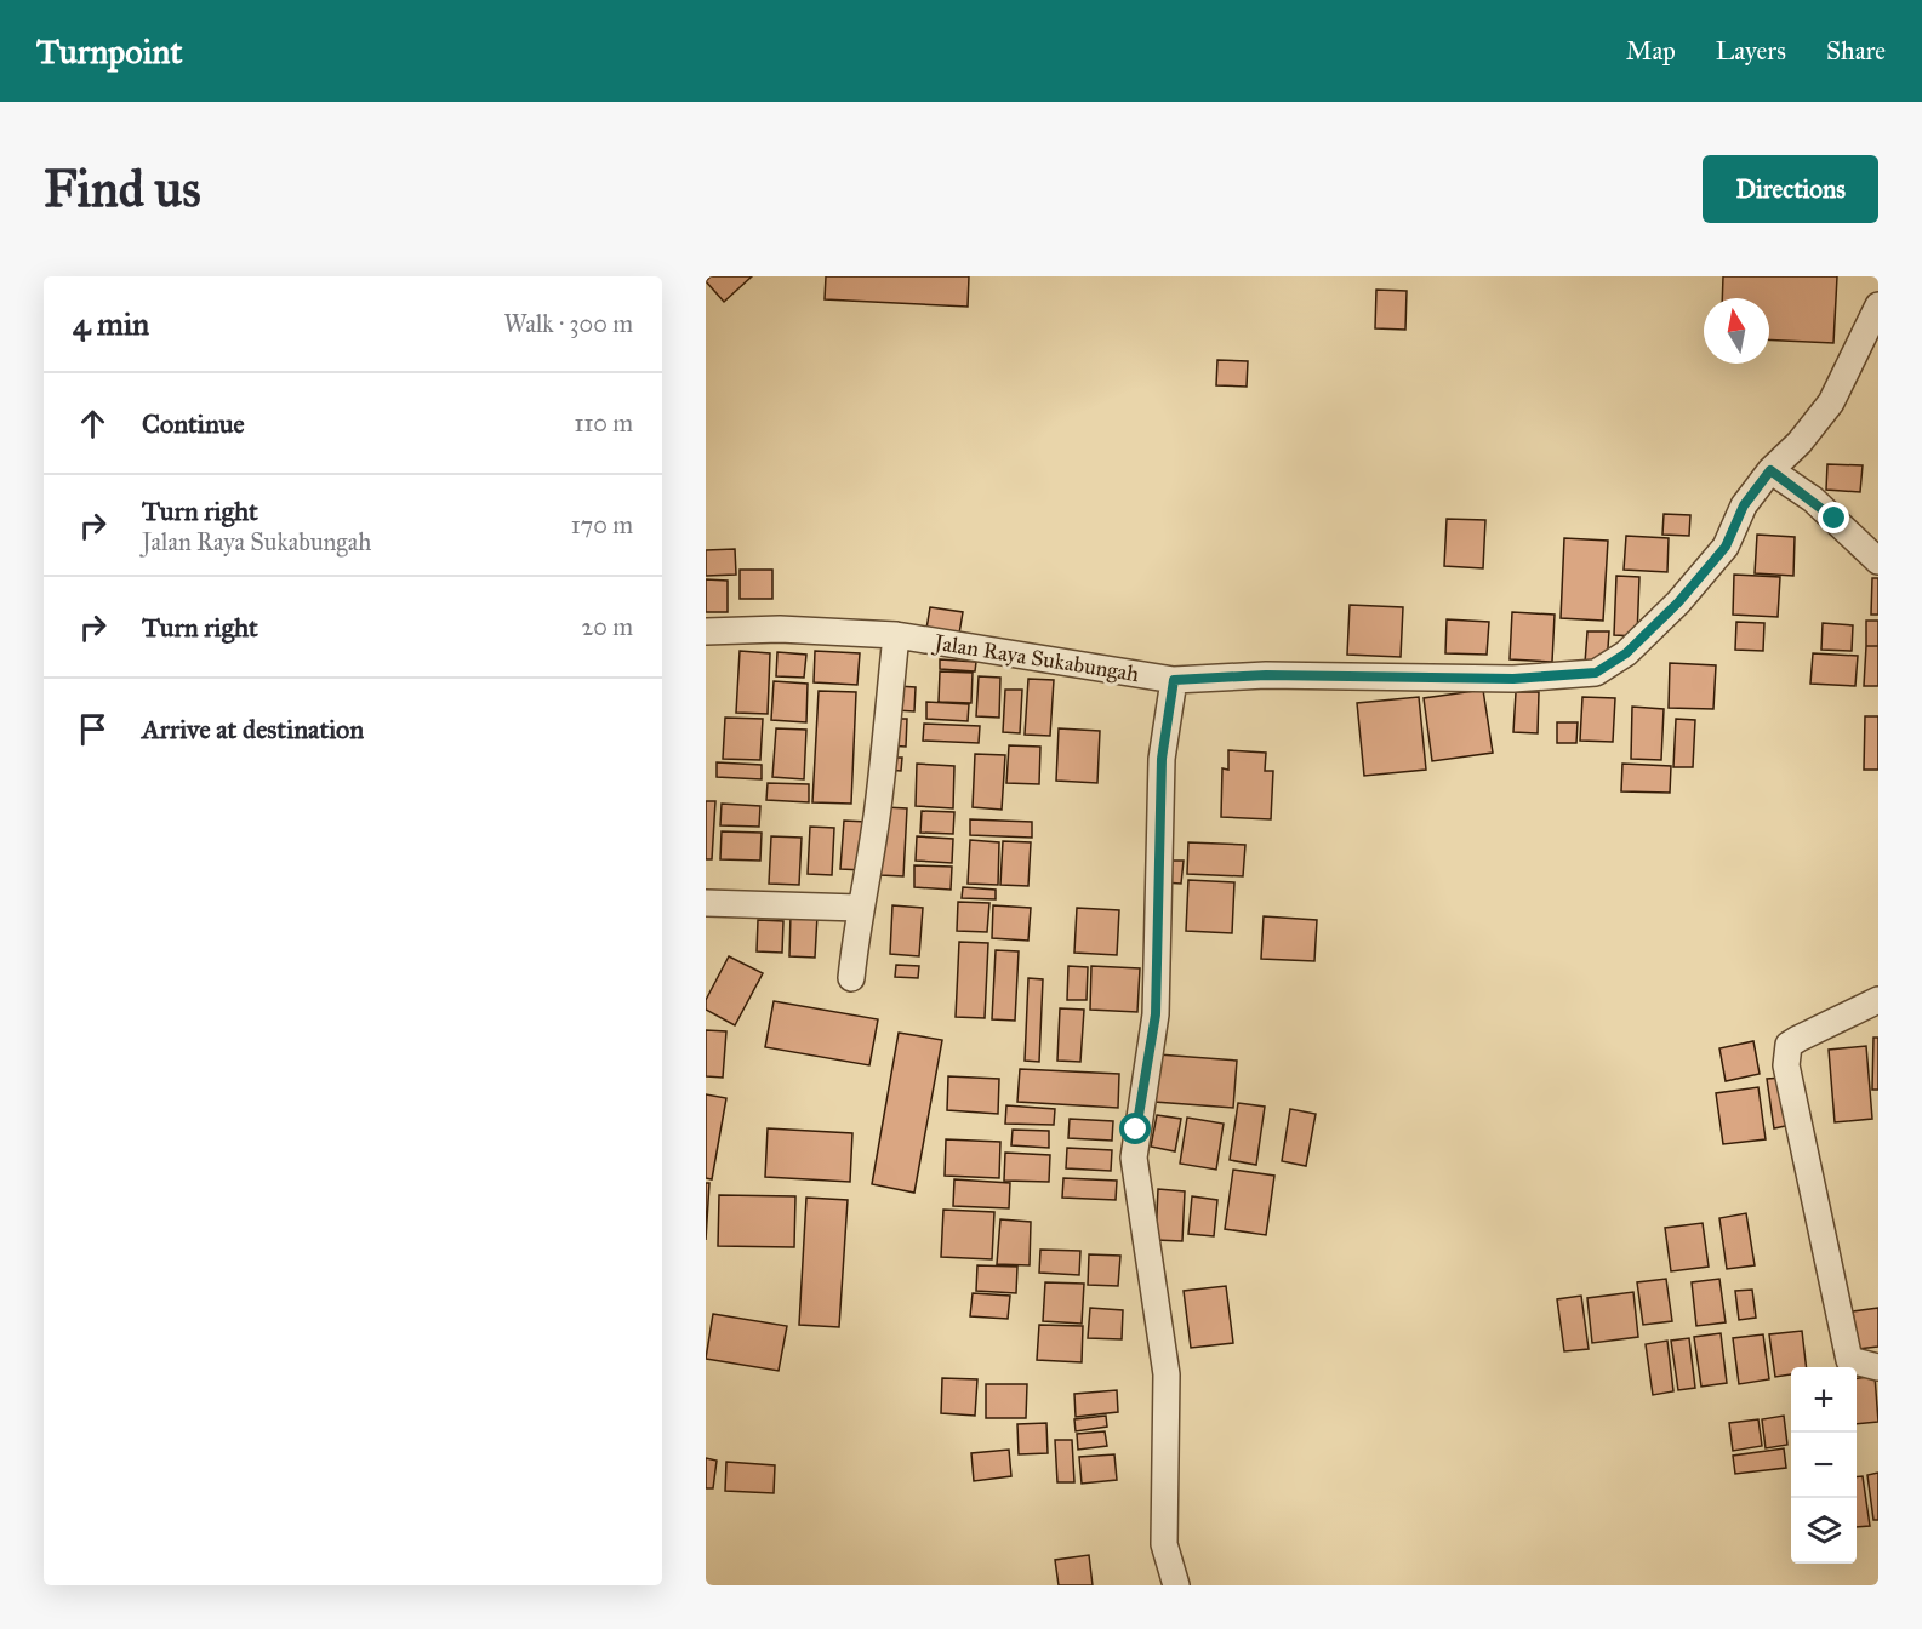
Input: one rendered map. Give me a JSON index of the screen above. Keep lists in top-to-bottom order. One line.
{"streets":{"street":["Jalan Raya Sukabungah"]},"north":"top","page":{"header":"Turnpoint","nav":["Map","Layers","Share"],"buttons":"Directions","title":"Find us","heading":["4 min","Walk · 300 m"],"list":[["Continue","110 m"],["Turn right","Jalan Raya Sukabungah","170 m"],["Turn right","20 m"],"Arrive at destination"],"map_buttons":["+","−"]}}
